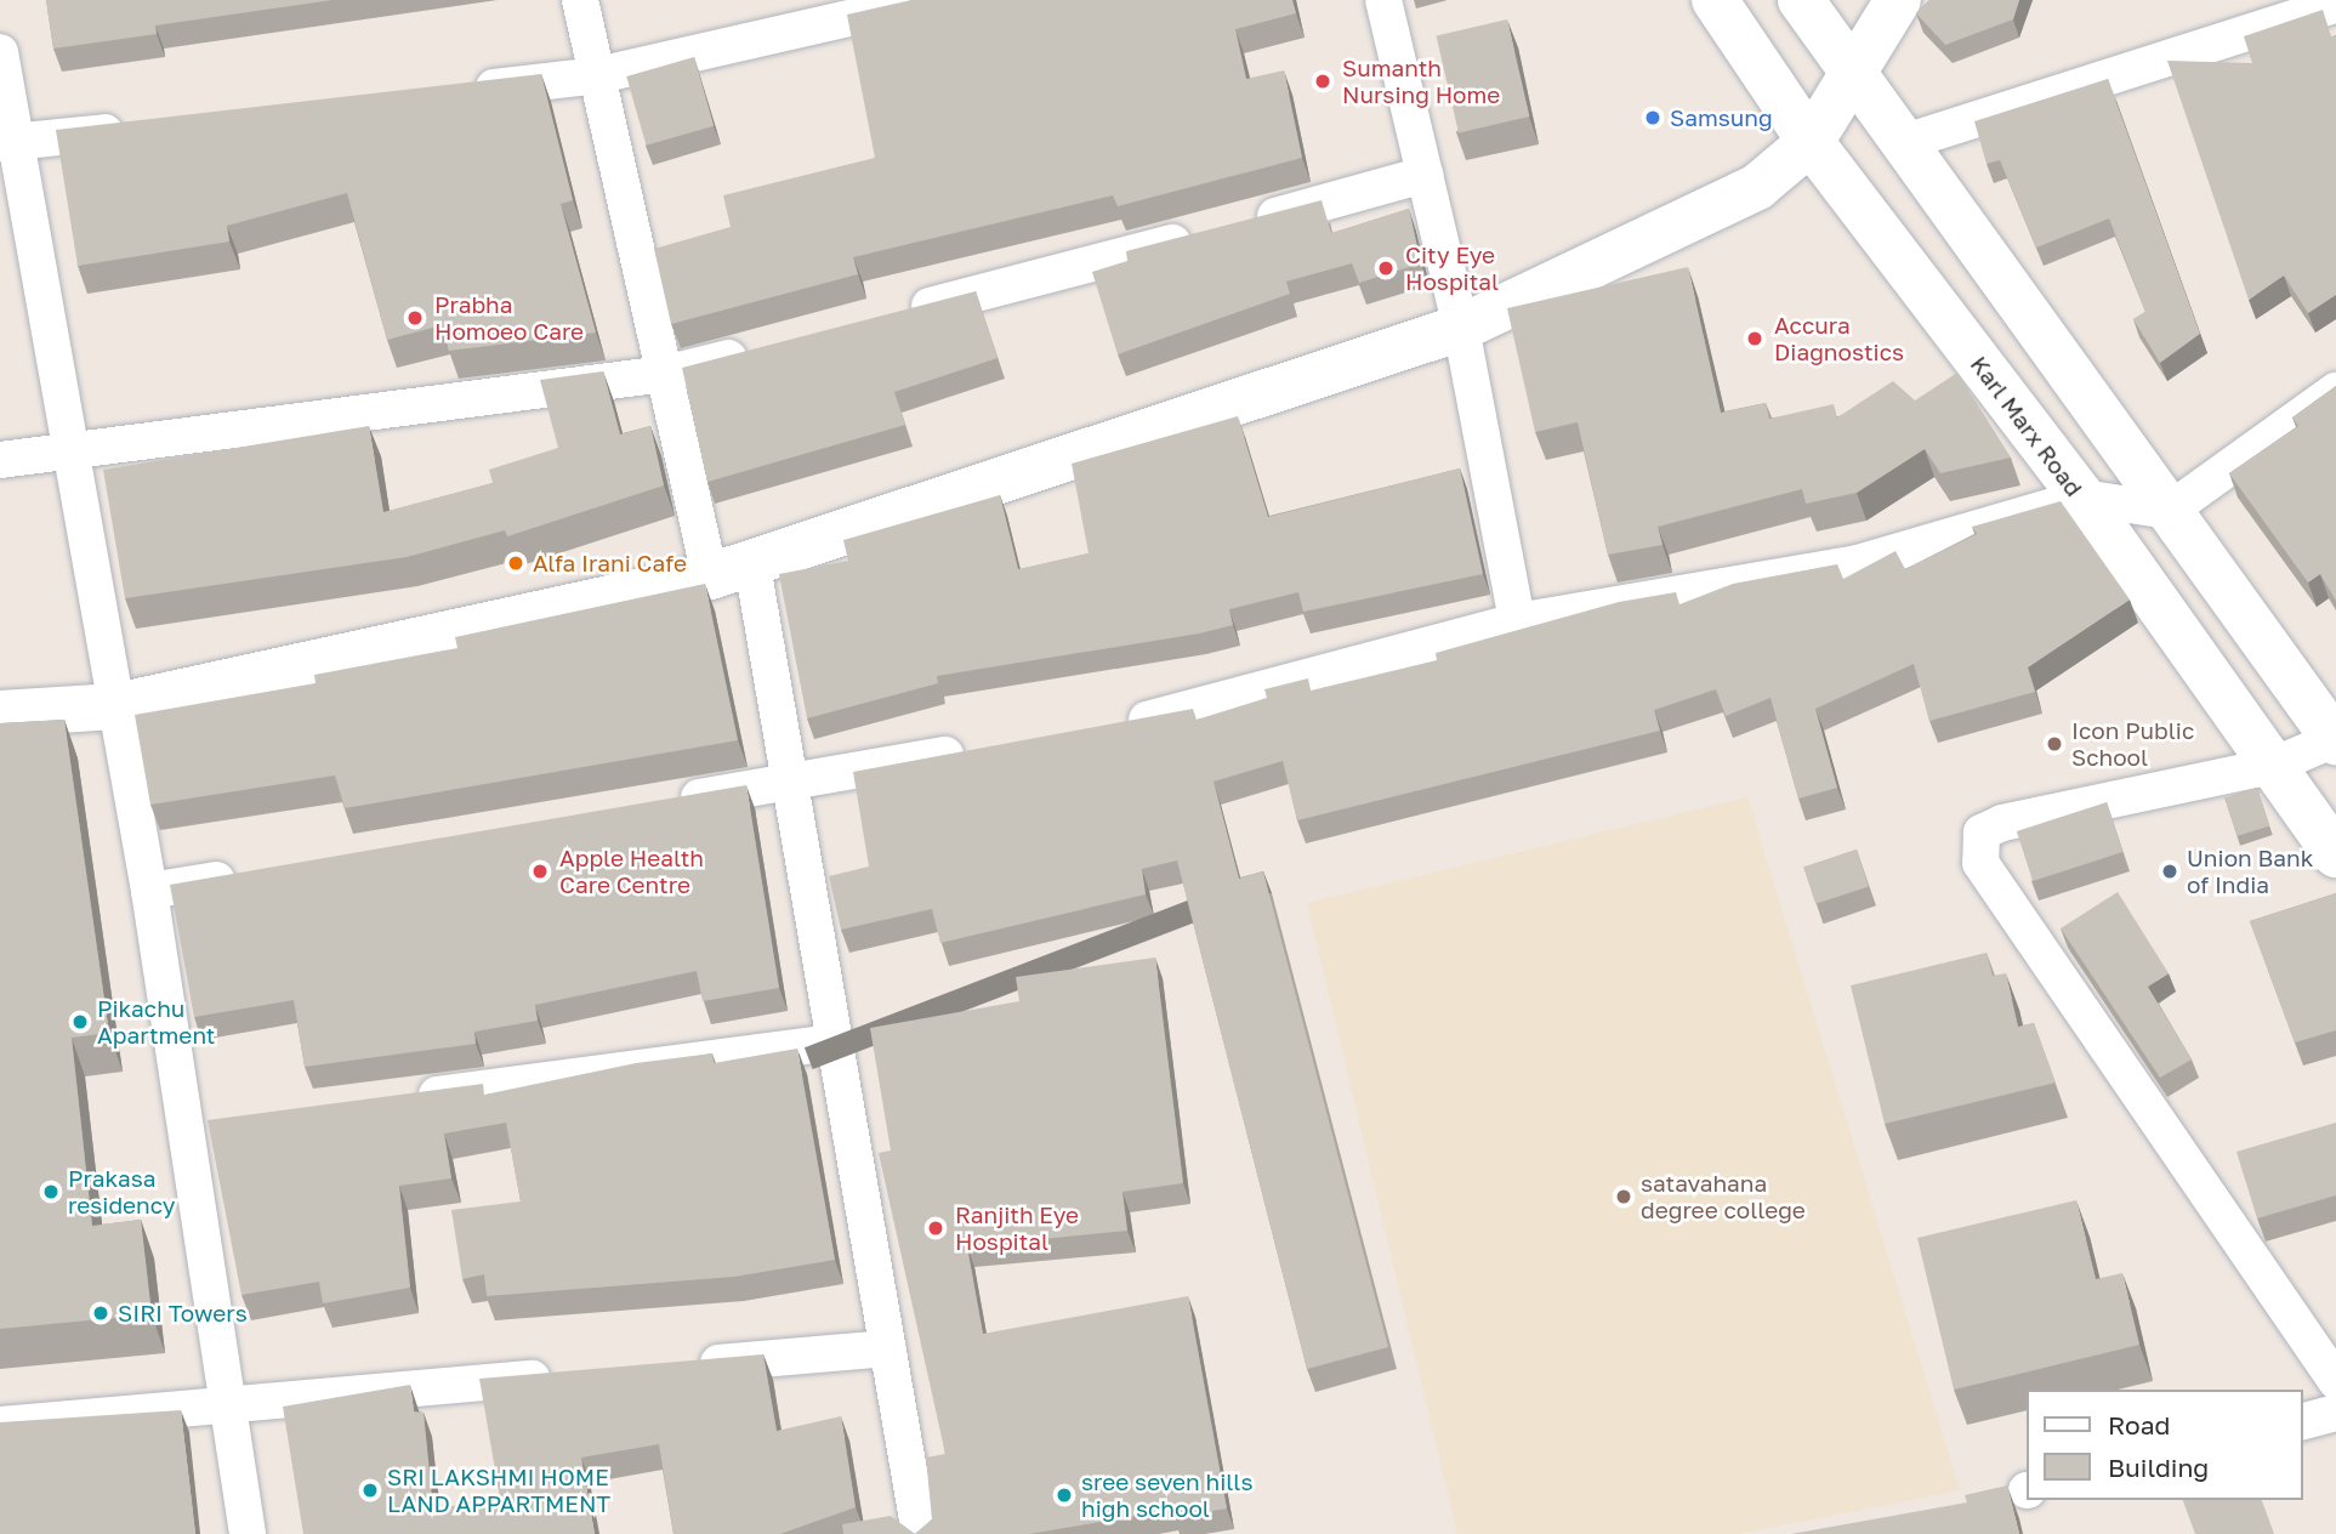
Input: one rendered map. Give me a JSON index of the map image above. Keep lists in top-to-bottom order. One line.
{"streets":{"street":["Karl Marx Road"]},"places":["Sumanth Nursing Home","Samsung","City Eye Hospital","Prabha Homoeo Care","Accura Diagnostics","Alfa Irani Cafe","Icon Public School","Apple Health Care Centre","Union Bank of India","Pikachu Apartment","Prakasa residency","satavahana degree college","Ranjith Eye Hospital","SIRI Towers","SRI LAKSHMI HOME LAND APPARTMENT","sree seven hills high school"],"legend":["Road","Building"]}
